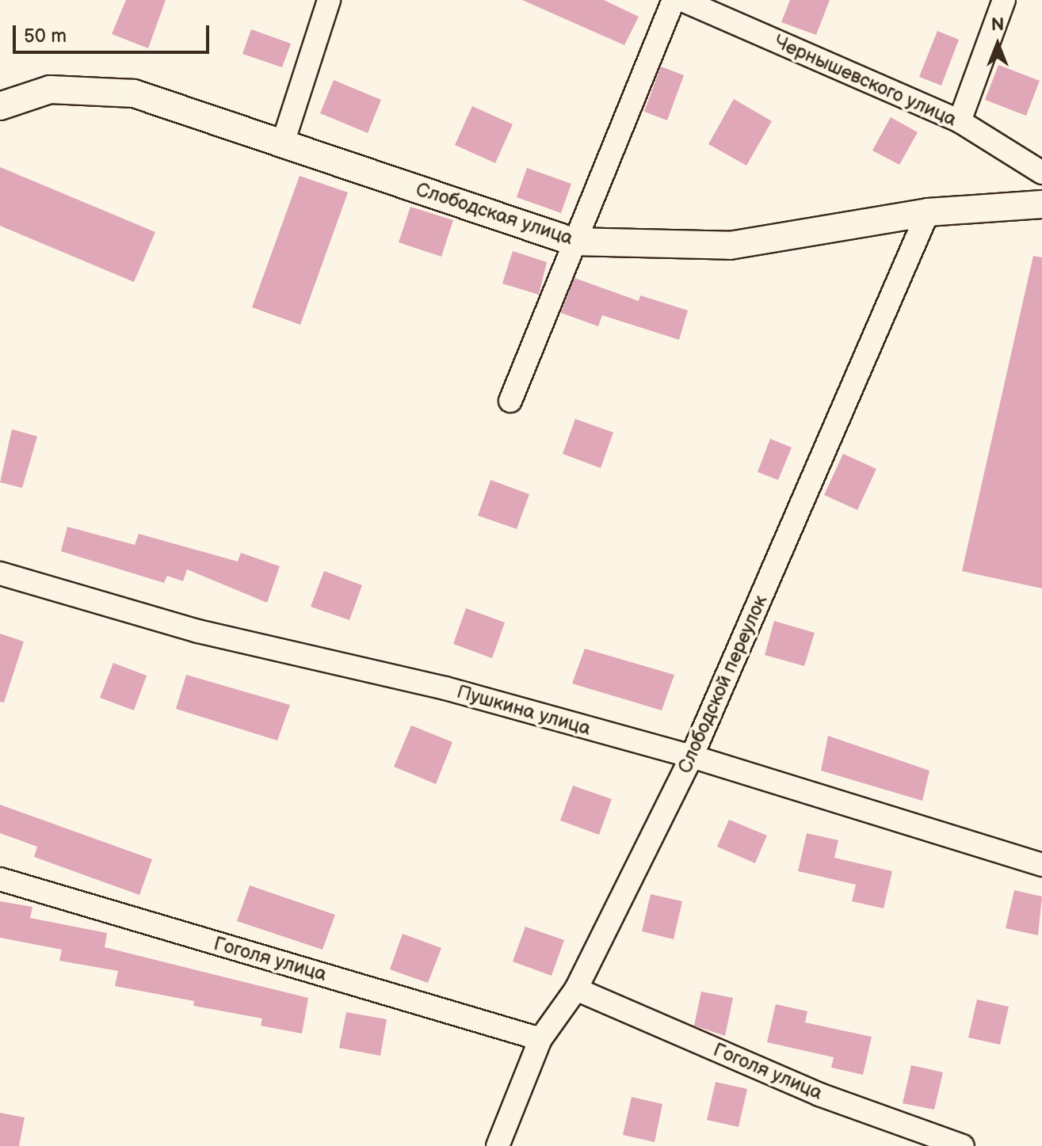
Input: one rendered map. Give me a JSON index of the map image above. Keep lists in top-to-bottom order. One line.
{"streets":{"street":["Чернышевского улица","Слободская улица","Слободской переулок","Пушкина улица","Гоголя улица"]},"crossings":[["Слободская улица","Слободской переулок"],["Слободской переулок","Пушкина улица"],["Слободской переулок","Гоголя улица"]],"scale_bar":"50 m","north":"top"}
